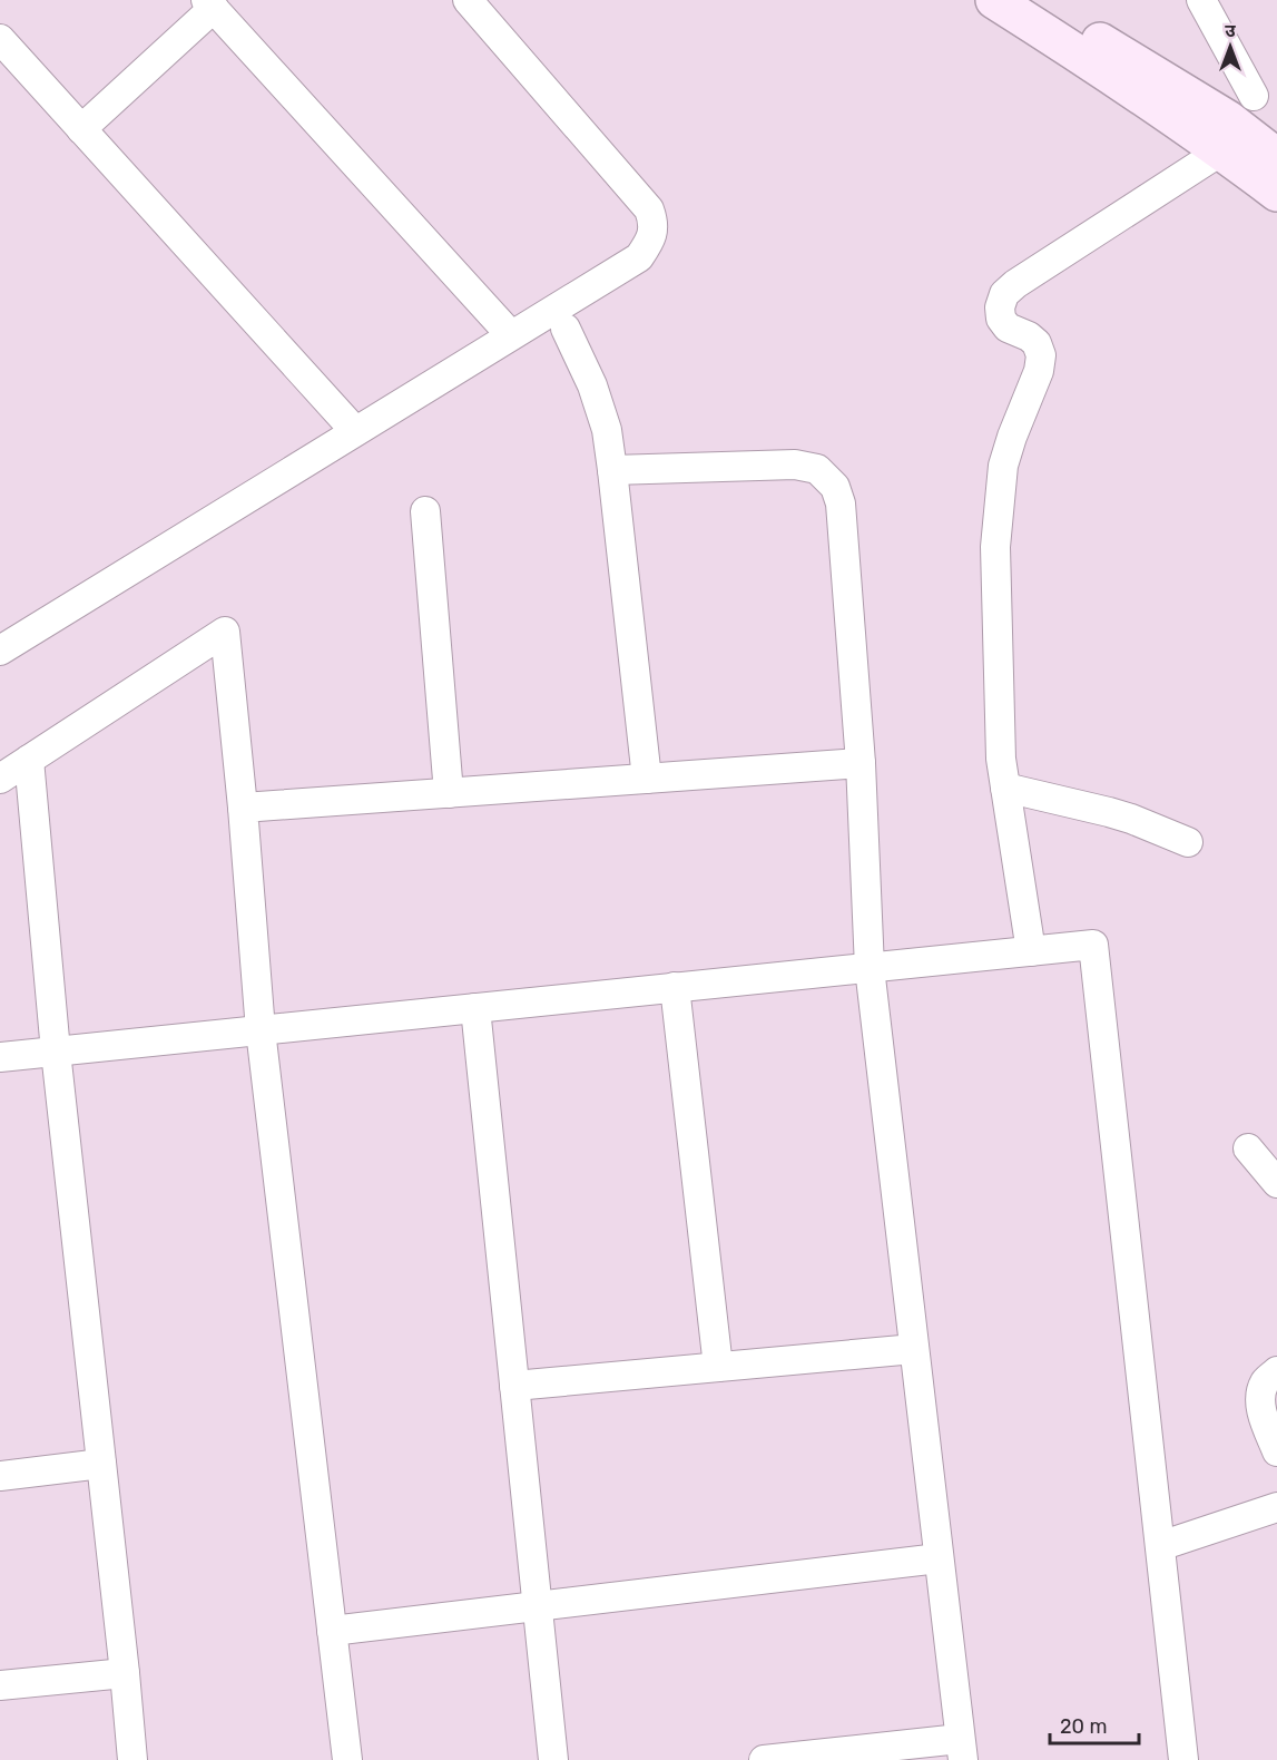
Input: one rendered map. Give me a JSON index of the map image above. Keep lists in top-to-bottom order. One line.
{"scale_bar":"20 m","north":"top"}
